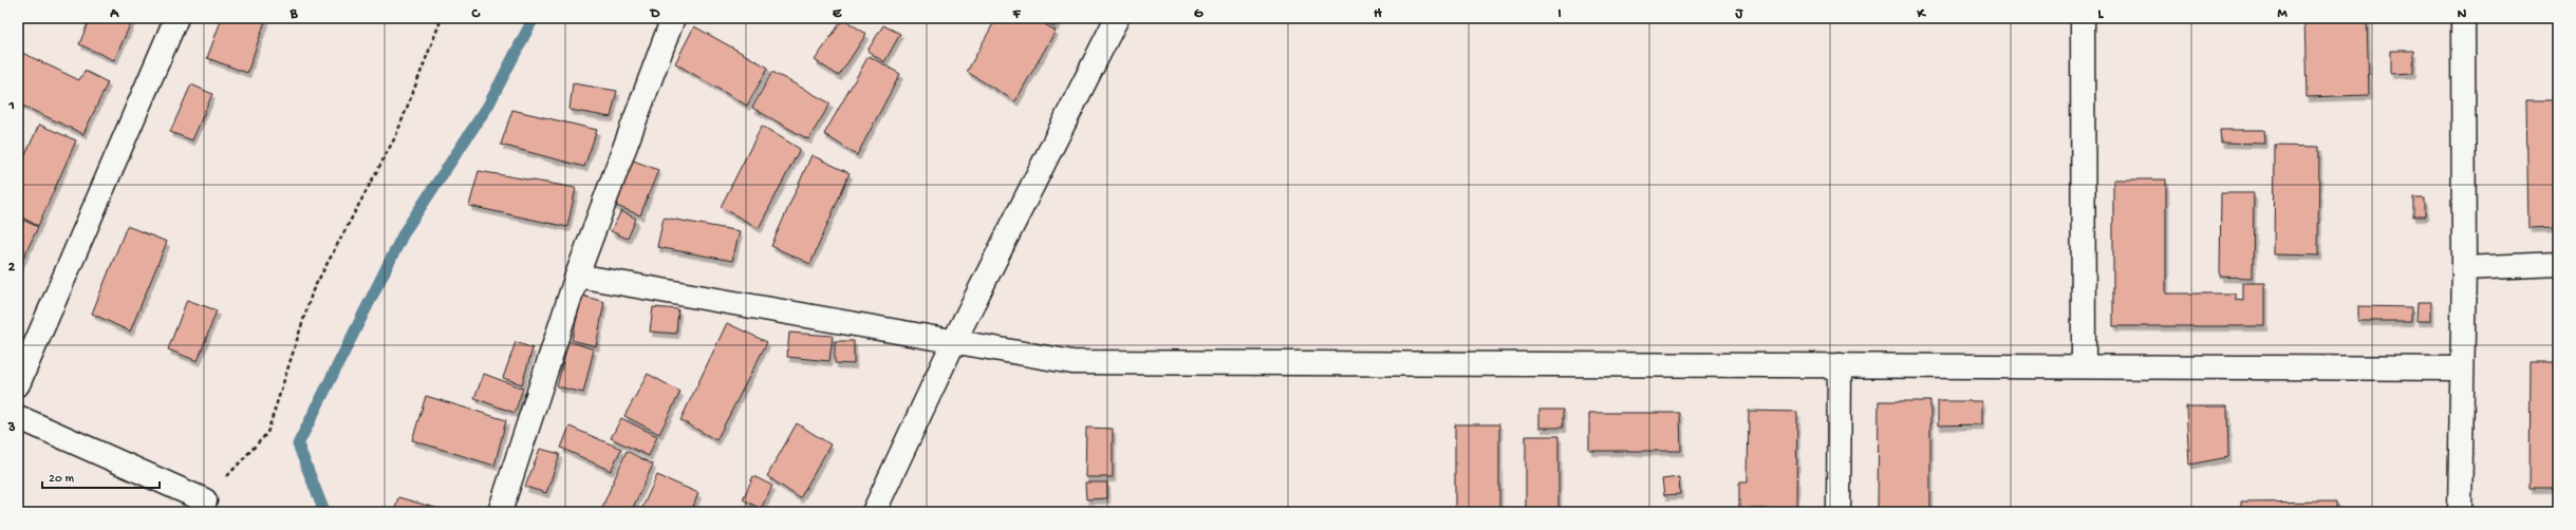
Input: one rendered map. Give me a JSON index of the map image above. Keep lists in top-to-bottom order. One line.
{"scale_bar":"20 m","grid":{"columns":["A","B","C","D","E","F","G","H","I","J","K","L","M","N"],"rows":["1","2","3"]}}
